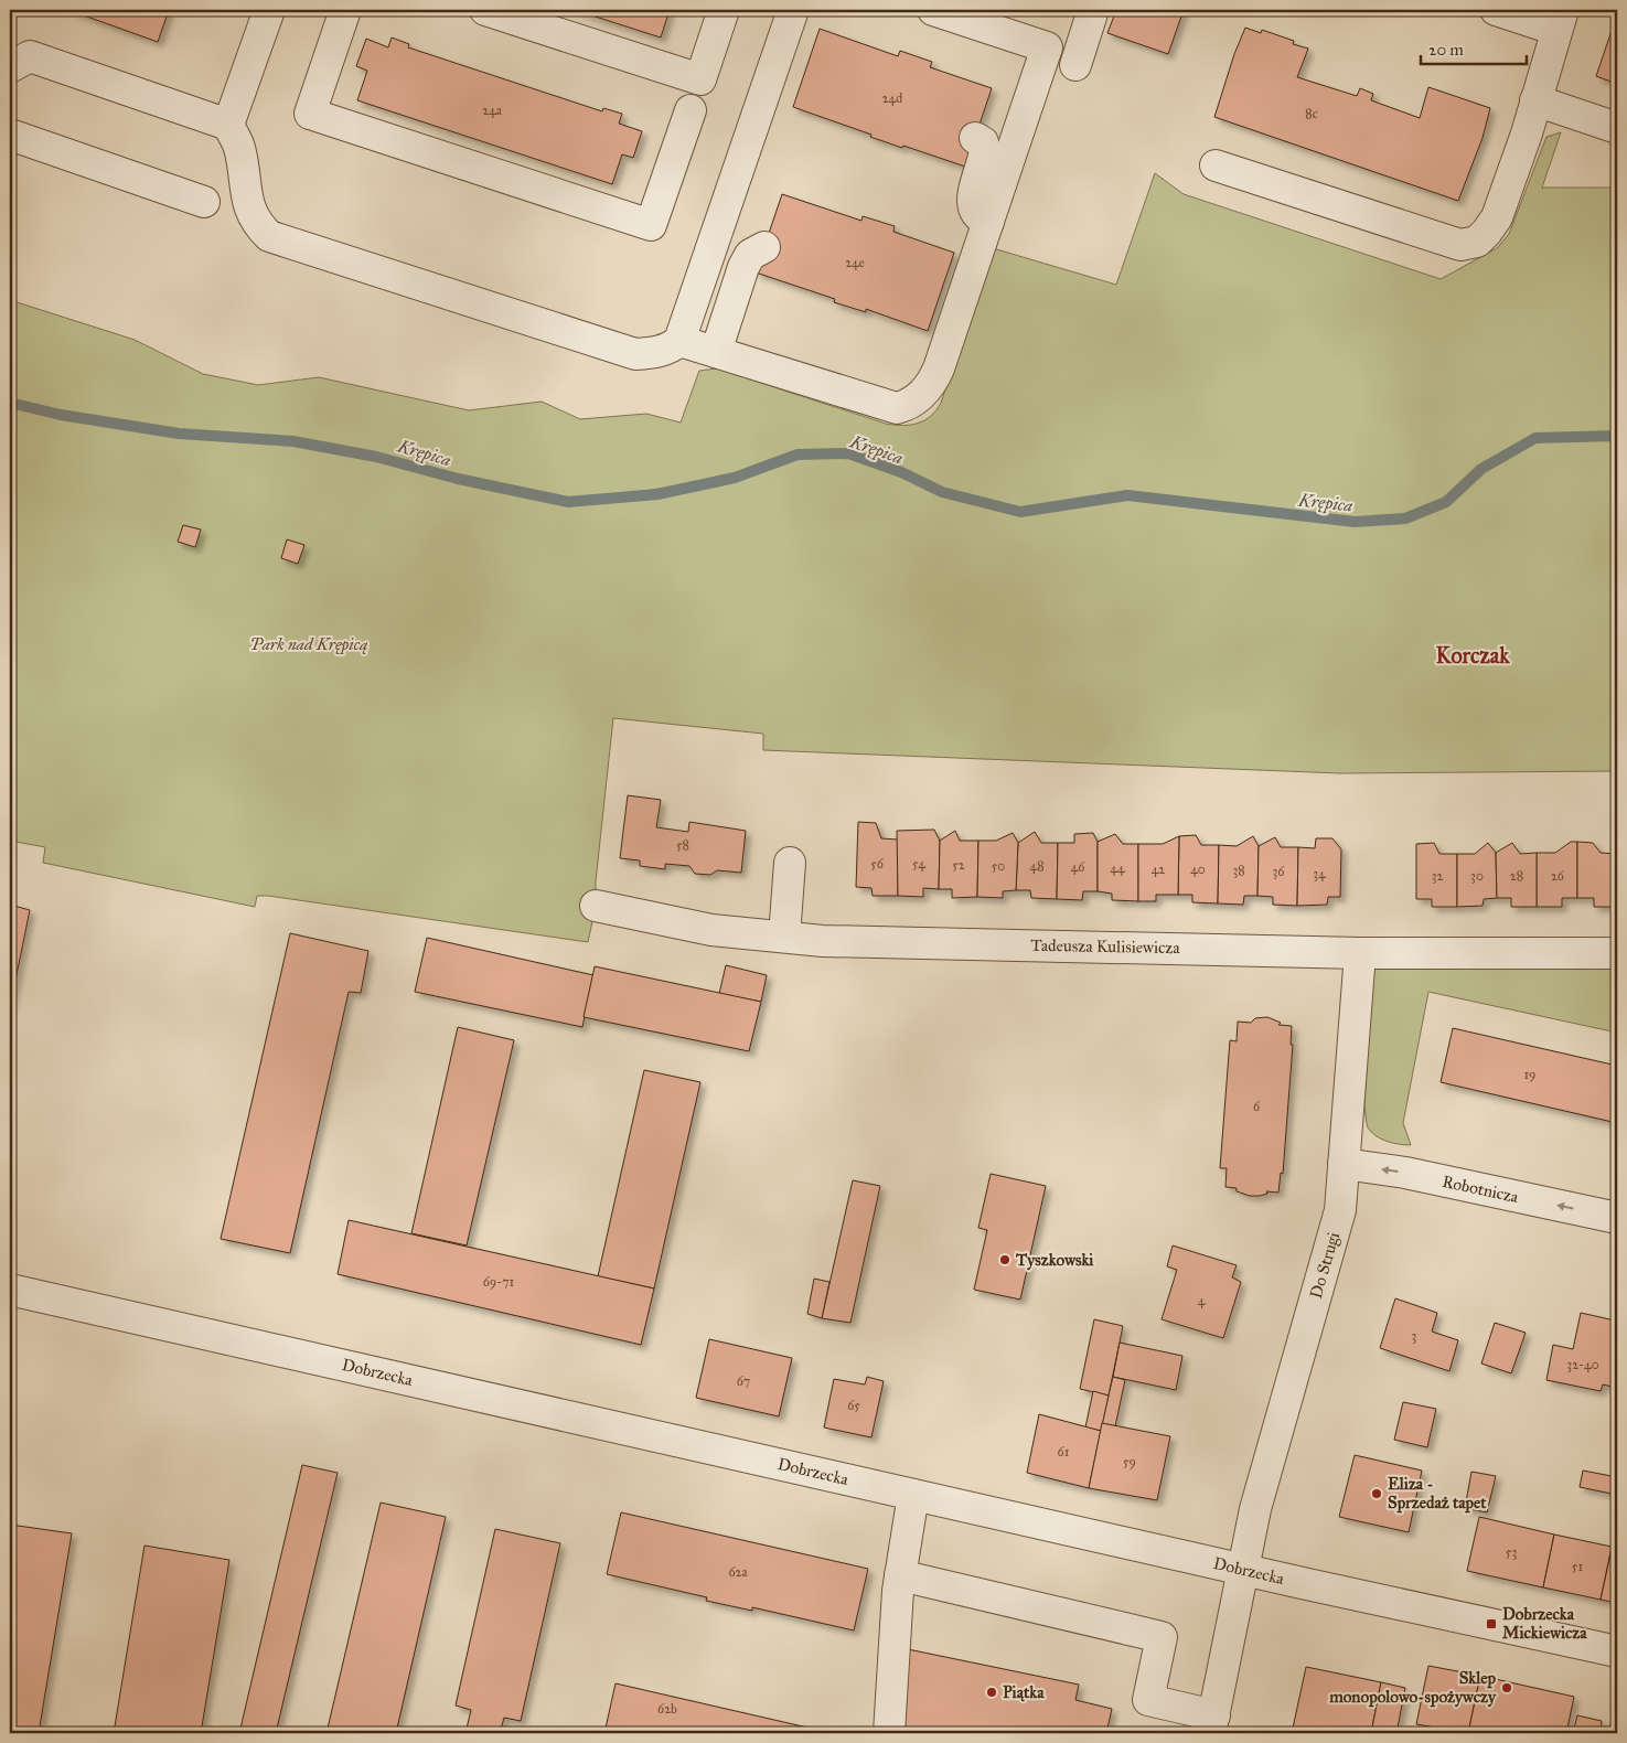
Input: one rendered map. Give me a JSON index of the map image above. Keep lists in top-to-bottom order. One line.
{"streets":{"street":["Tadeusza Kulisiewicza","Robotnicza","Do Strugi","Dobrzecka"]},"crossings":[["Tadeusza Kulisiewicza","Do Strugi"],["Robotnicza","Do Strugi"],["Do Strugi","Dobrzecka"]],"one_way":["Robotnicza"],"districts":["Korczak"],"water":["Krępica"],"parks":["Park nad Krępicą"],"places":{"other":["Tyszkowski","Eliza - Sprzedaż tapet","Sklep monopolowo-spożywczy","Piątka"],"transit":["Dobrzecka Mickiewicza"]},"house_numbers":["24d","24a","8c","24e","58","56","54","52","50","48","46","44","42","40","38","36","34","32","30","28","26","19","6","69-71","4","3","32-40","67","65","61","59","53","51","62a","62b"],"scale_bar":"20 m"}
